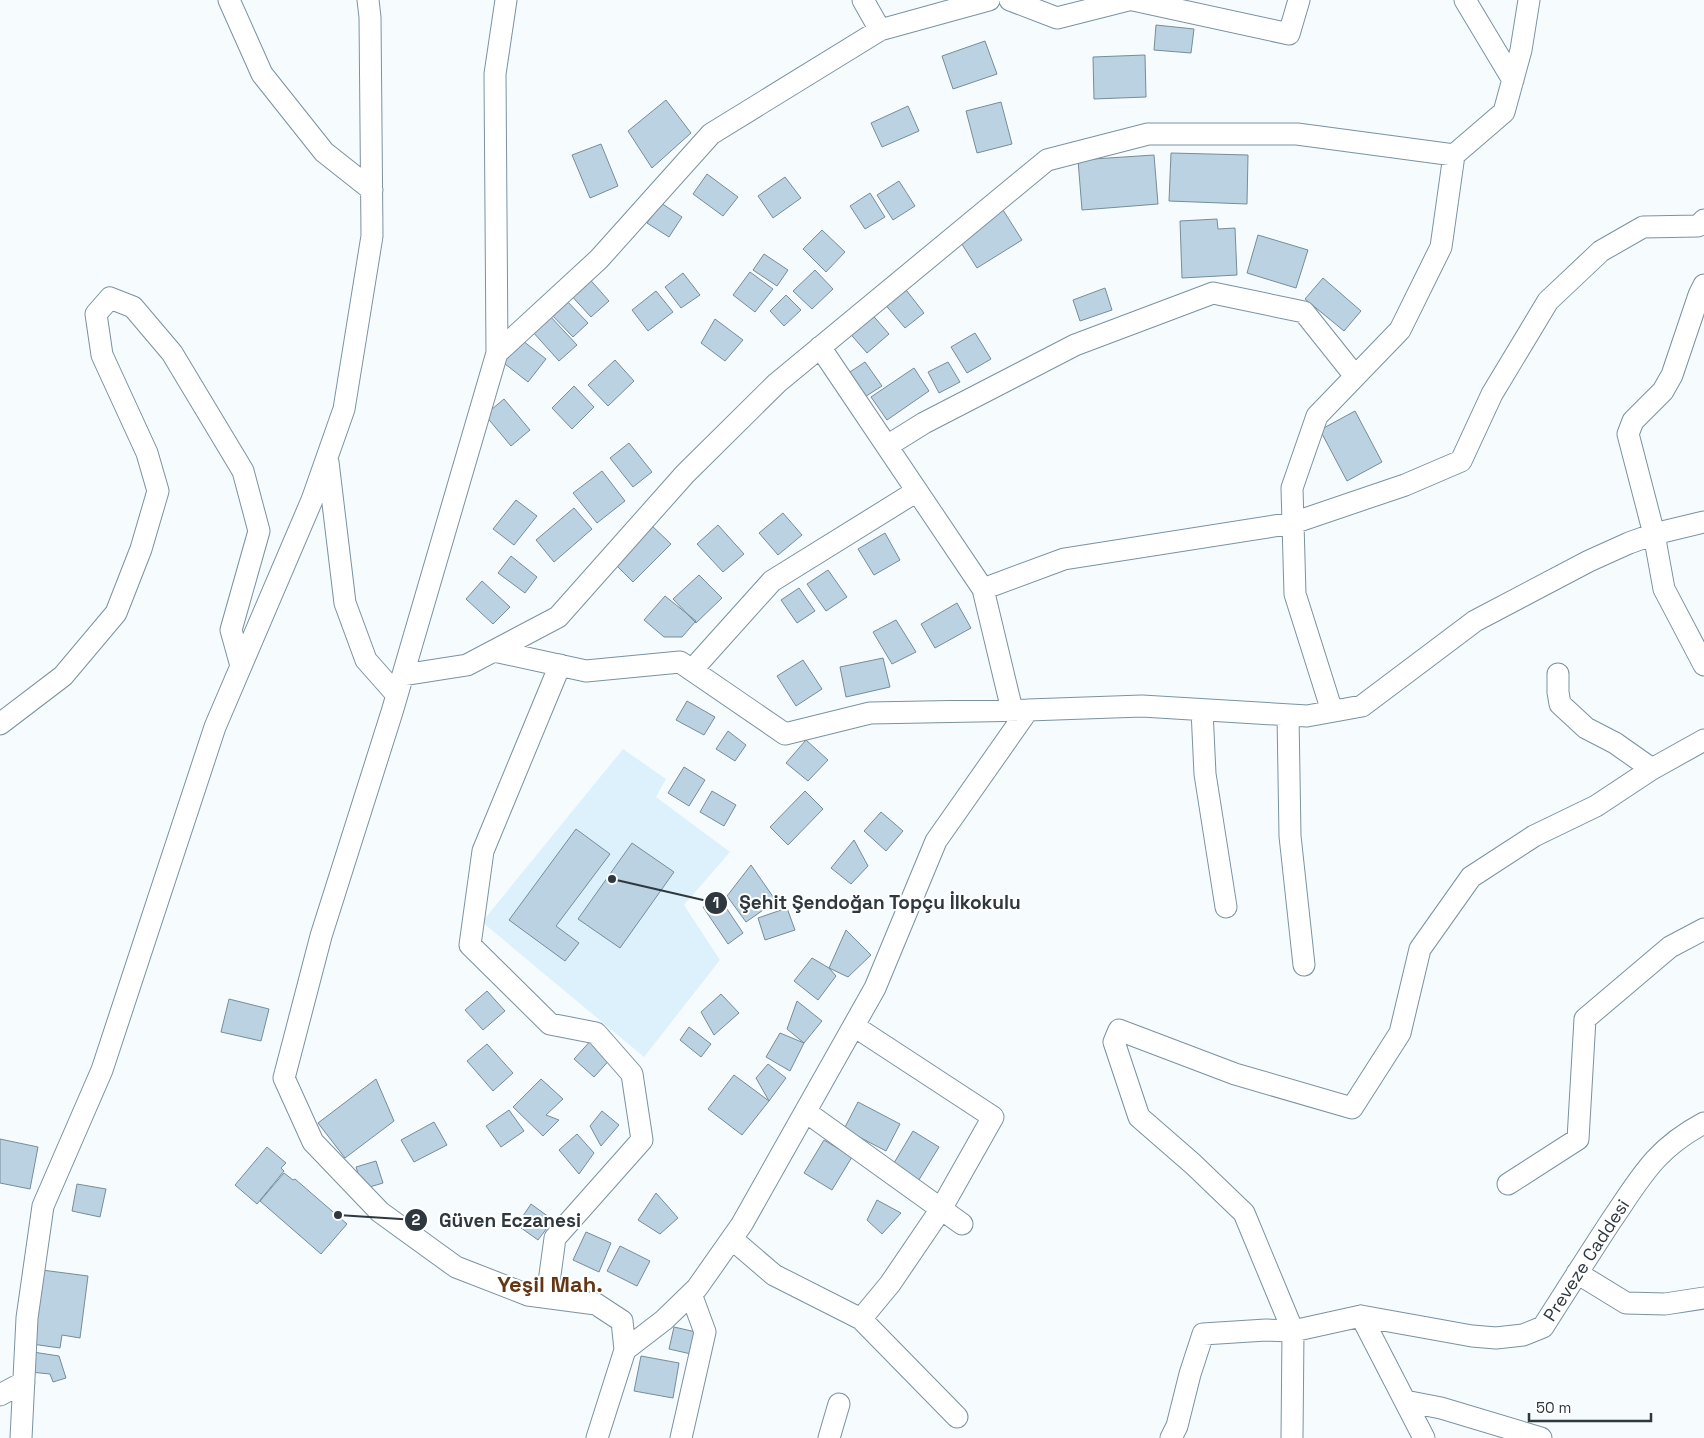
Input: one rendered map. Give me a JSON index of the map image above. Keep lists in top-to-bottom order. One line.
{"streets":{"street":["Preveze Caddesi"]},"districts":["Yeşil Mah."],"places":["Şehit Şendoğan Topçu İlkokulu","Güven Eczanesi"],"scale_bar":"50 m"}
